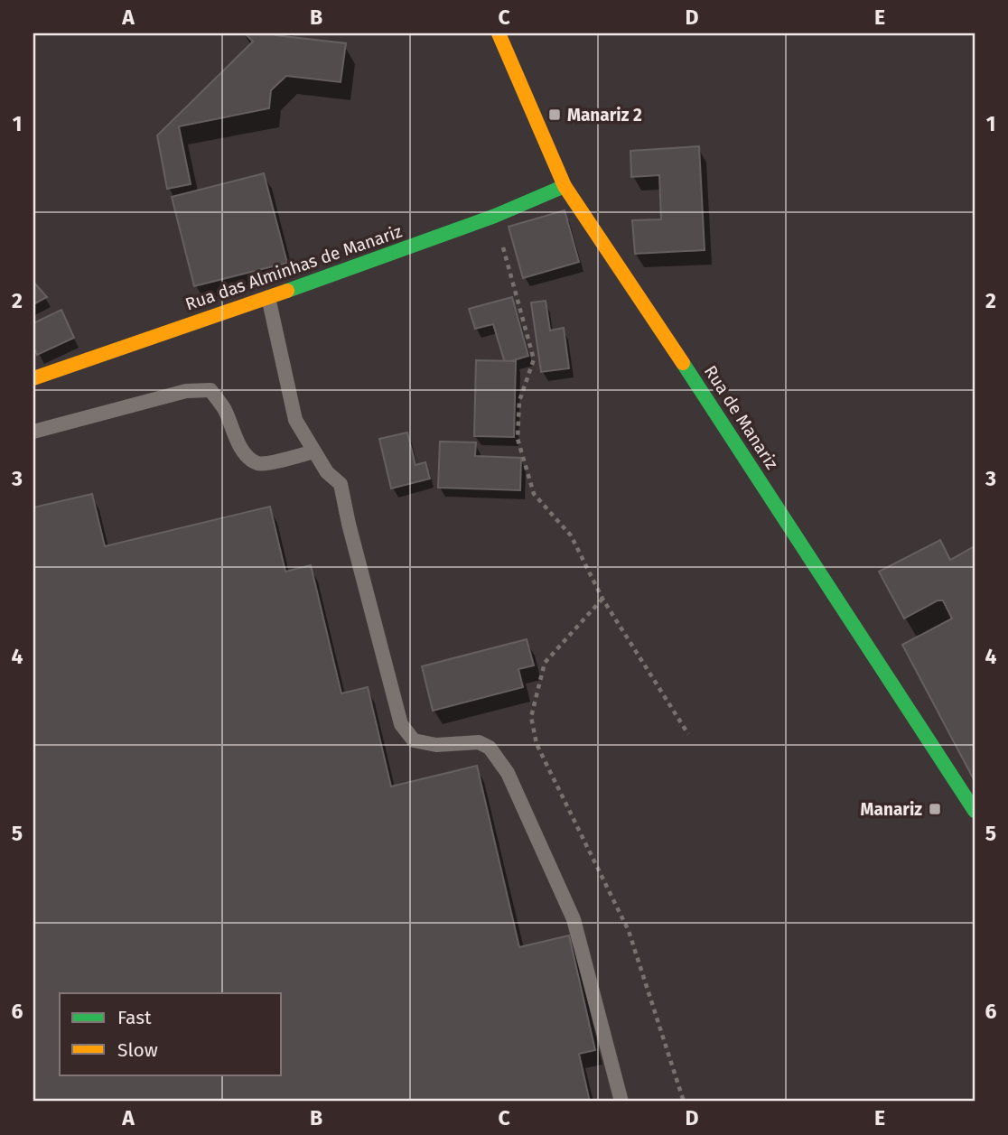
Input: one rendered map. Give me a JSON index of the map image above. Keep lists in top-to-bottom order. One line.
{"streets":{"street":["Rua das Alminhas de Manariz","Rua de Manariz"]},"crossings":[["Rua das Alminhas de Manariz","Rua de Manariz"]],"places":{"transit":["Manariz 2","Manariz"]},"legend":["Fast","Slow"],"grid":{"columns":["A","B","C","D","E"],"rows":["1","2","3","4","5","6"]}}
